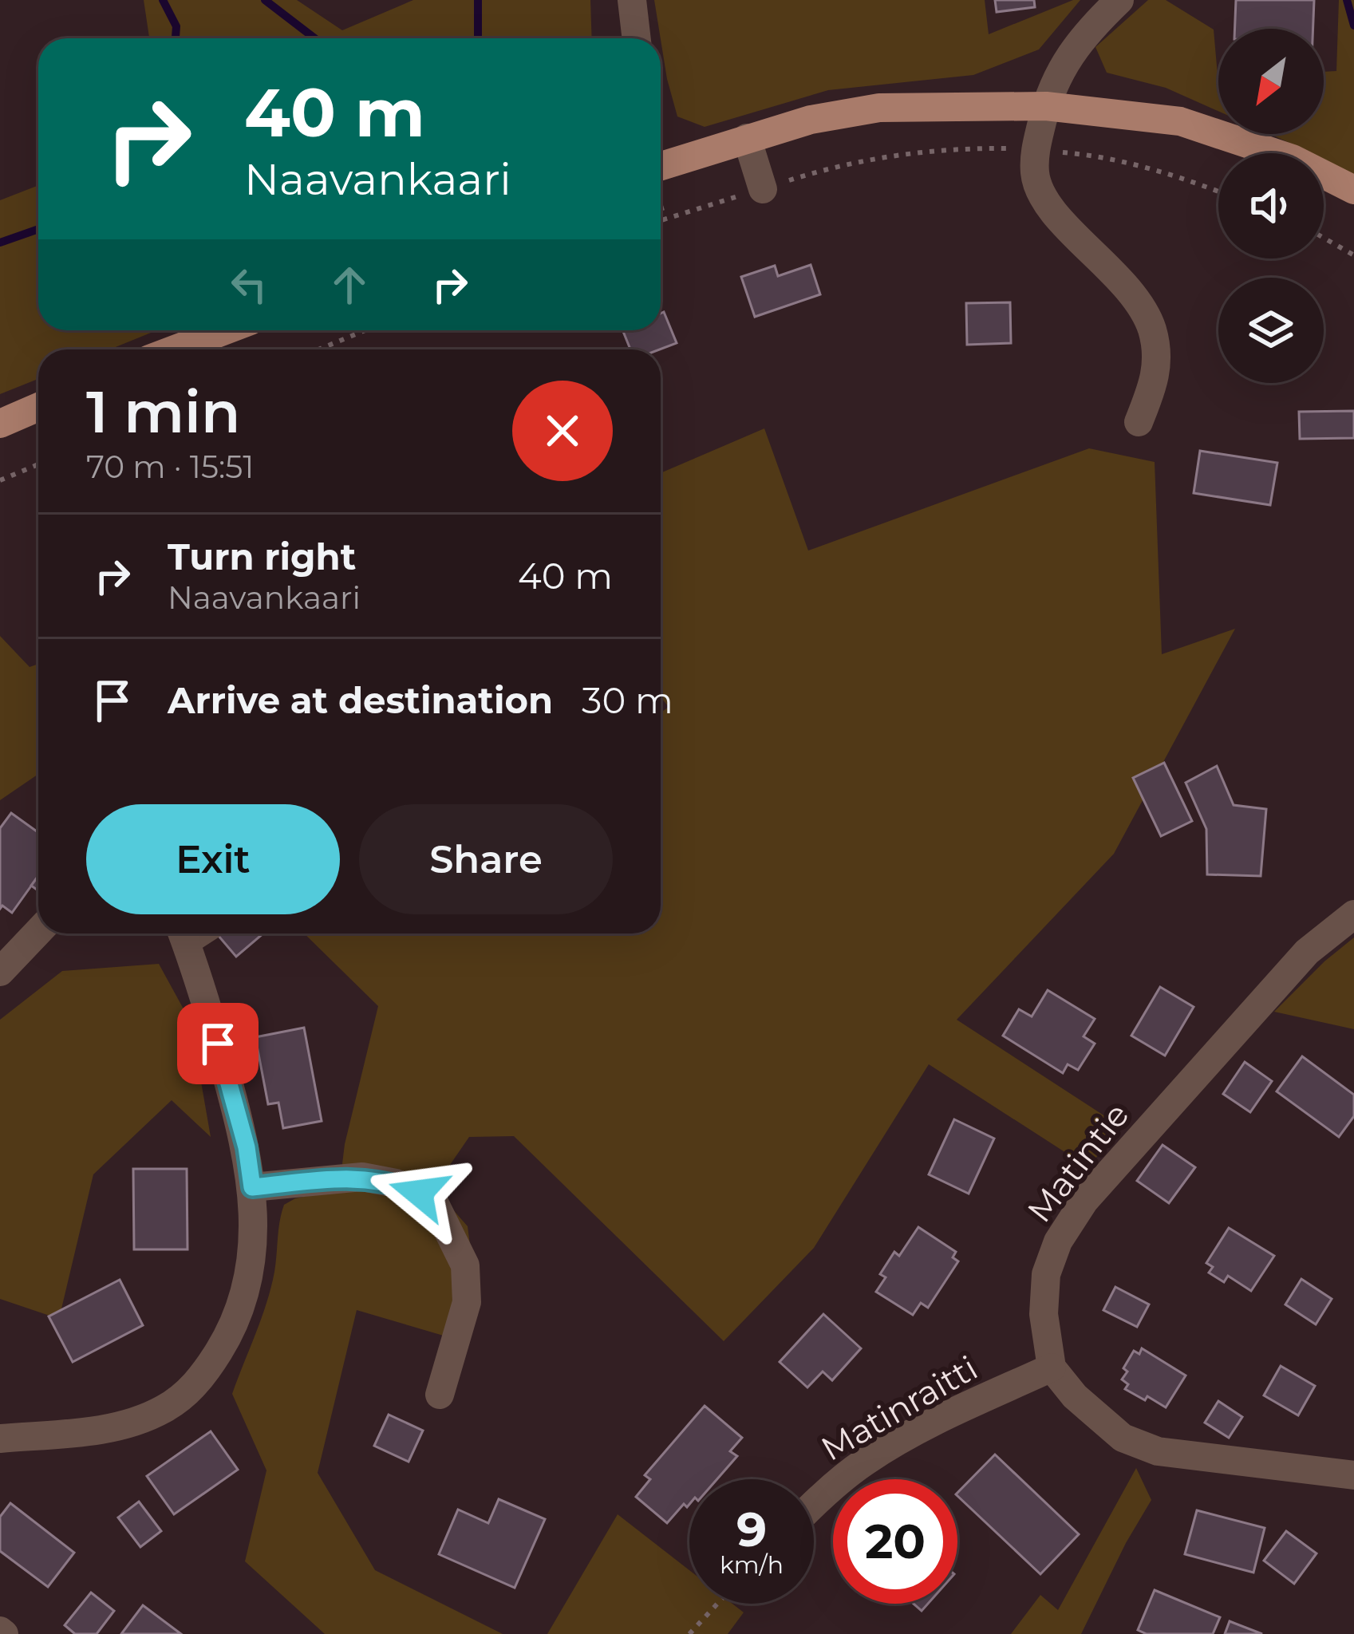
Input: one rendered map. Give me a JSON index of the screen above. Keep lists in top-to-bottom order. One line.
{"streets":{"street":["Matintie","Matinraitti"]},"crossings":[["Matintie","Matinraitti"]],"north":"bottom left","page":{"turn":["40 m","Naavankaari"],"heading":["1 min","70 m · 15:51"],"list":[{"name":"Turn right","note":"Naavankaari","value":"40 m"},{"name":"Arrive at destination","value":"30 m"}],"buttons":["Exit","Share"],"speed":"9 km/h","limit":"20"}}
